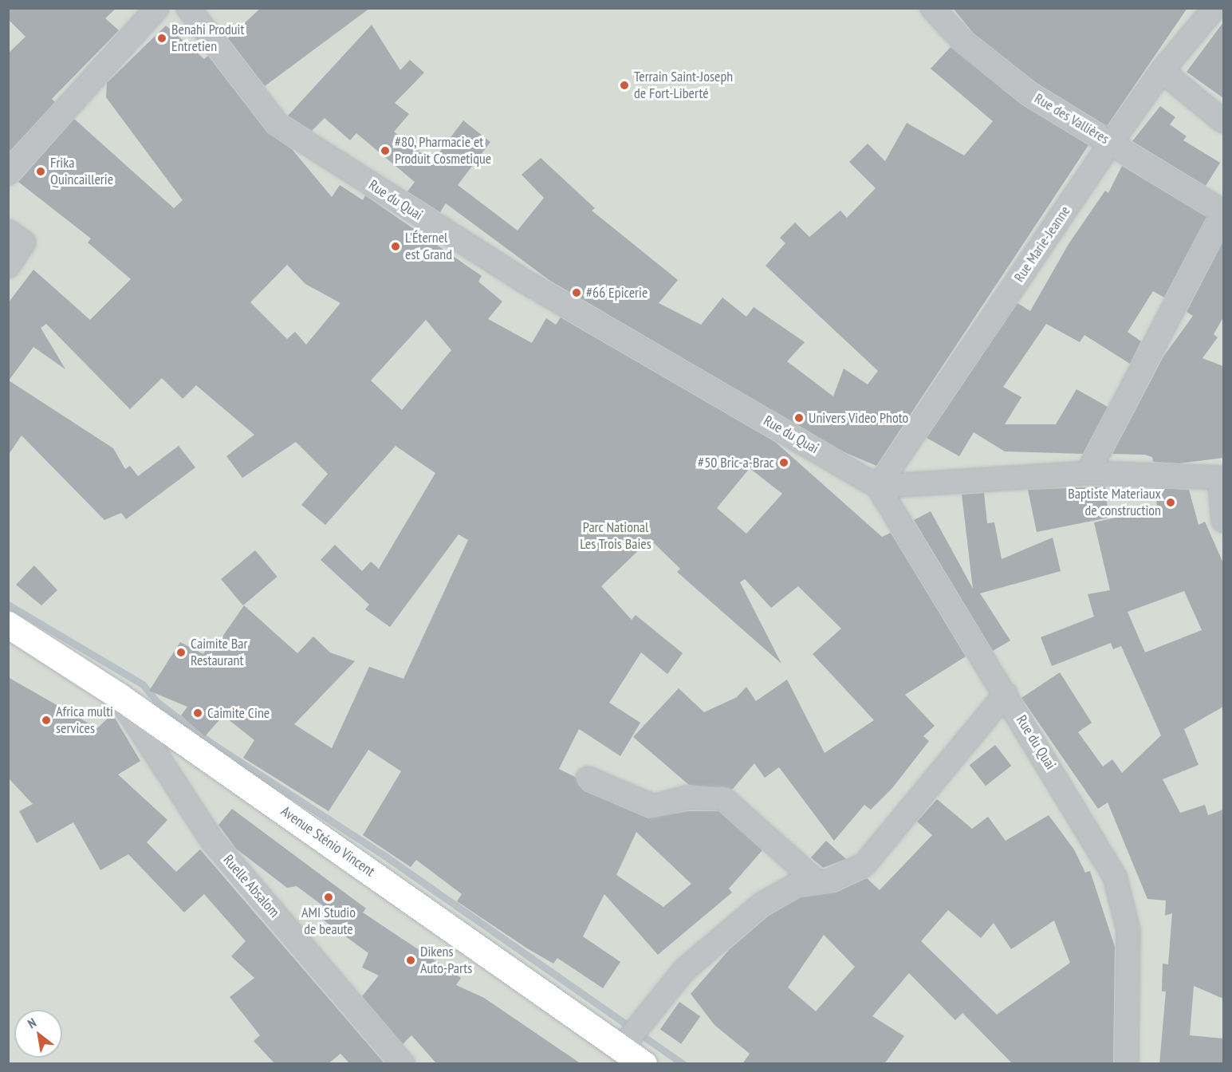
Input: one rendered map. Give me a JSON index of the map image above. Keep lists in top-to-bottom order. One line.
{"streets":{"main road":["Avenue Sténio Vincent"],"street":["Rue des Vallières","Rue du Quai","Rue Marie-Jeanne","Ruelle Absalom"]},"crossings":[["Rue des Vallières","Rue Marie-Jeanne"],["Rue du Quai","Rue Marie-Jeanne"],["Avenue Sténio Vincent","Ruelle Absalom"]],"parks":["Parc National Les Trois Baies"],"places":["Benahi Produit Entretien","Terrain Saint-Joseph de Fort-Liberté","#80, Pharmacie et Produit Cosmetique","Frika Quincaillerie","L'Éternel est Grand","#66 Epicerie","Univers Video Photo","#50 Bric-a-Brac","Baptiste Materiaux de construction","Caimite Bar Restaurant","Caimite Cine","Africa multi services","AMI Studio de beaute","Dikens Auto-Parts"],"north":"top left"}
